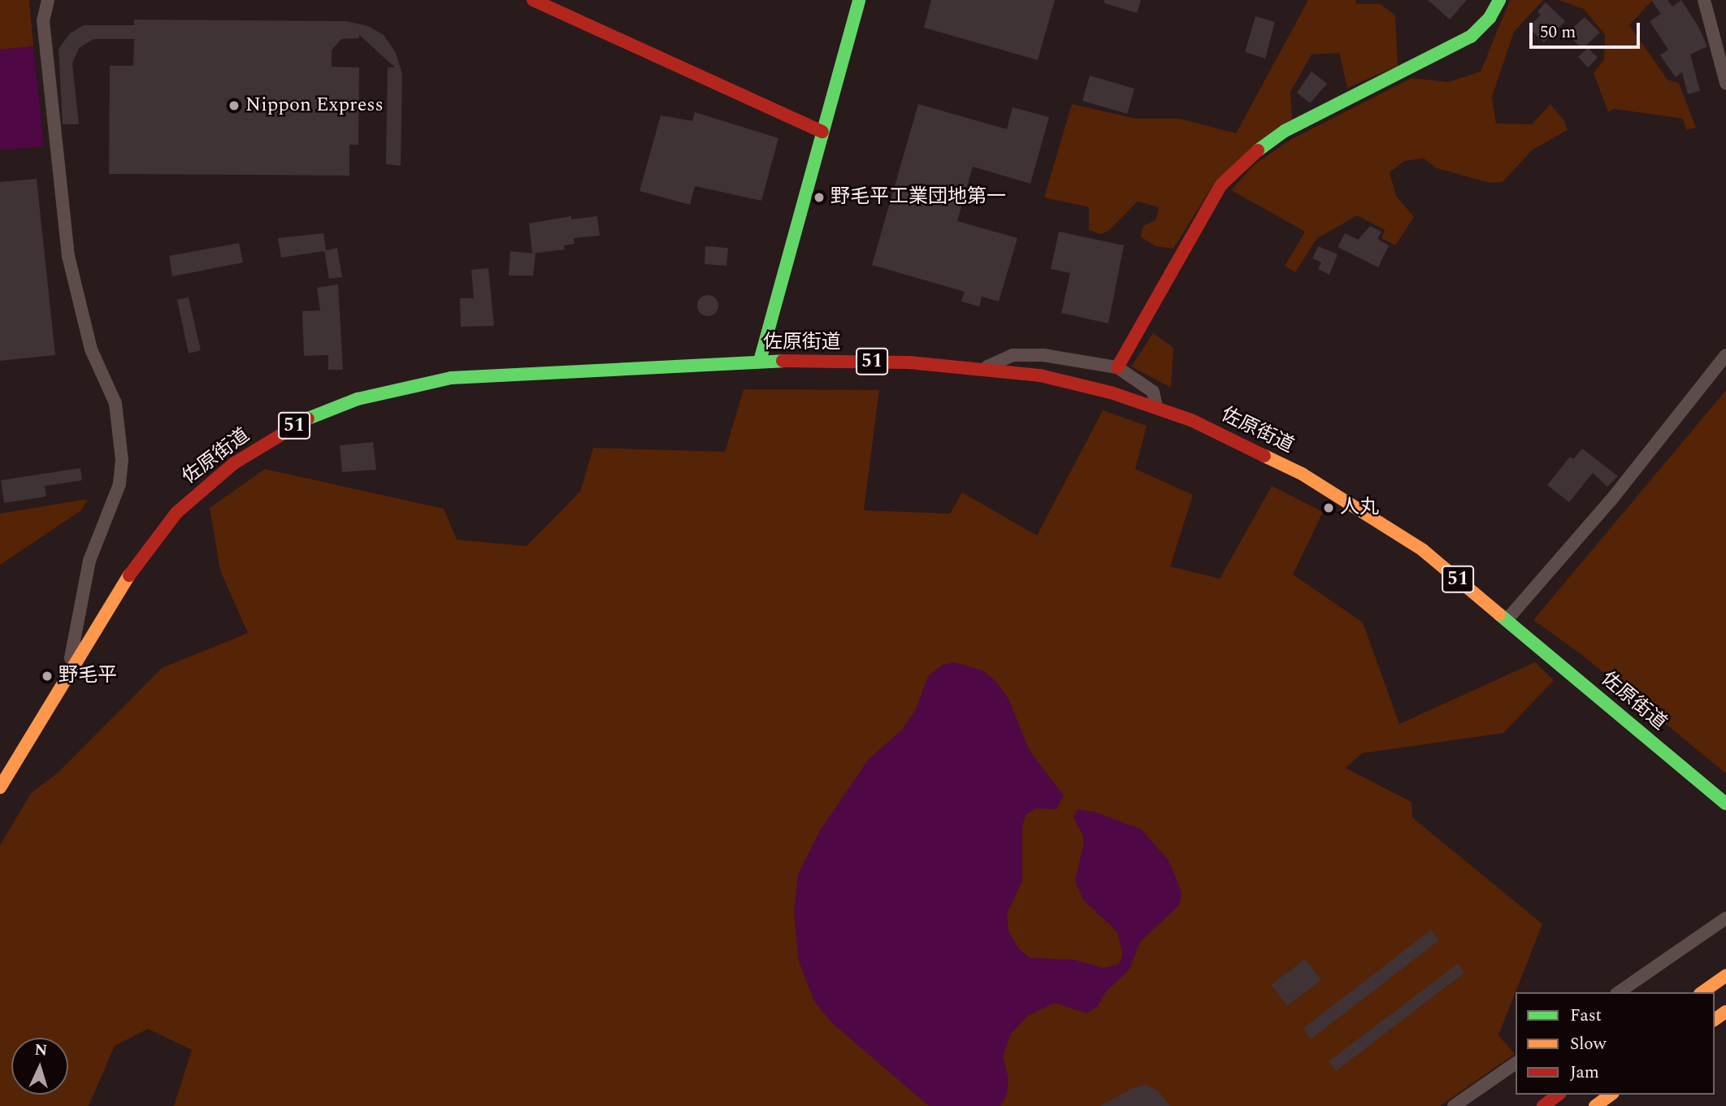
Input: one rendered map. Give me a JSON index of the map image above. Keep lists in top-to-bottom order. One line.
{"streets":{"main road":["佐原街道","51"]},"places":["Nippon Express","野毛平工業団地第一","人丸","野毛平"],"legend":["Fast","Slow","Jam"],"scale_bar":"50 m","north":"top"}
